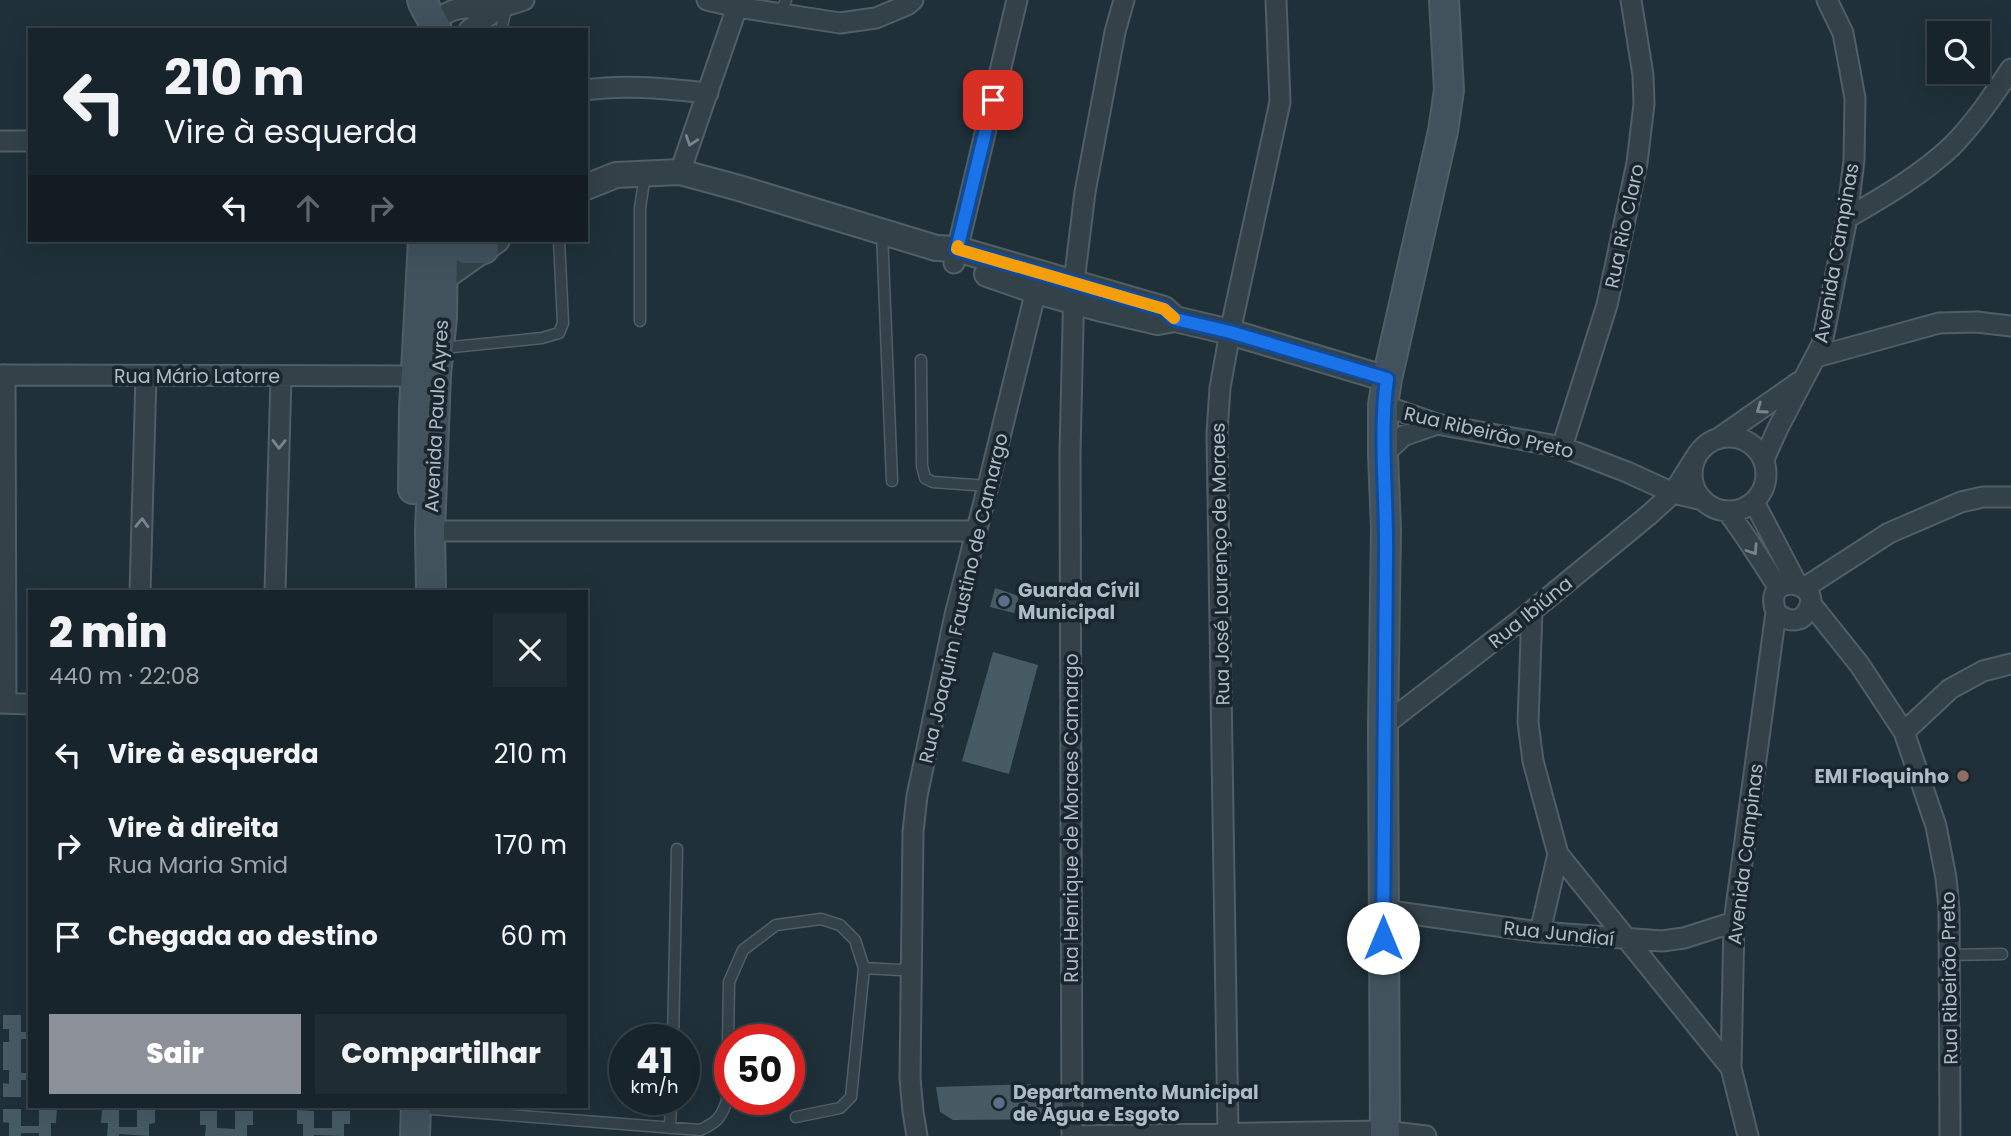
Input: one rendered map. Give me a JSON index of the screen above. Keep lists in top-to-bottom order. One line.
{"streets":{"main road":["Avenida Paulo Ayres"],"street":["Rua Rio Claro","Avenida Campinas","Rua Mário Latorre","Rua Ribeirão Preto","Rua José Lourenço de Moraes","Rua Joaquim Faustino de Camargo","Rua Ibiúna","Rua Henrique de Moraes Camargo","Rua Jundiaí"]},"crossings":[["Rua Rio Claro","Rua Ribeirão Preto"],["Avenida Campinas","Rua Ribeirão Preto"],["Avenida Campinas","Rua Ibiúna"],["Avenida Campinas","Rua Jundiaí"],["Rua Mário Latorre","Avenida Paulo Ayres"],["Rua Ribeirão Preto","Rua Ibiúna"]],"places":["Guarda Cívil Municipal","EMI Floquinho","Departamento Municipal de Água e Esgoto"],"page":{"turn":["210 m","Vire à esquerda"],"heading":["2 min","440 m · 22:08"],"list":[{"name":"Vire à esquerda","value":"210 m"},{"name":"Vire à direita","note":"Rua Maria Smid","value":"170 m"},{"name":"Chegada ao destino","value":"60 m"}],"buttons":["Sair","Compartilhar"],"speed":"41 km/h","limit":"50"}}
